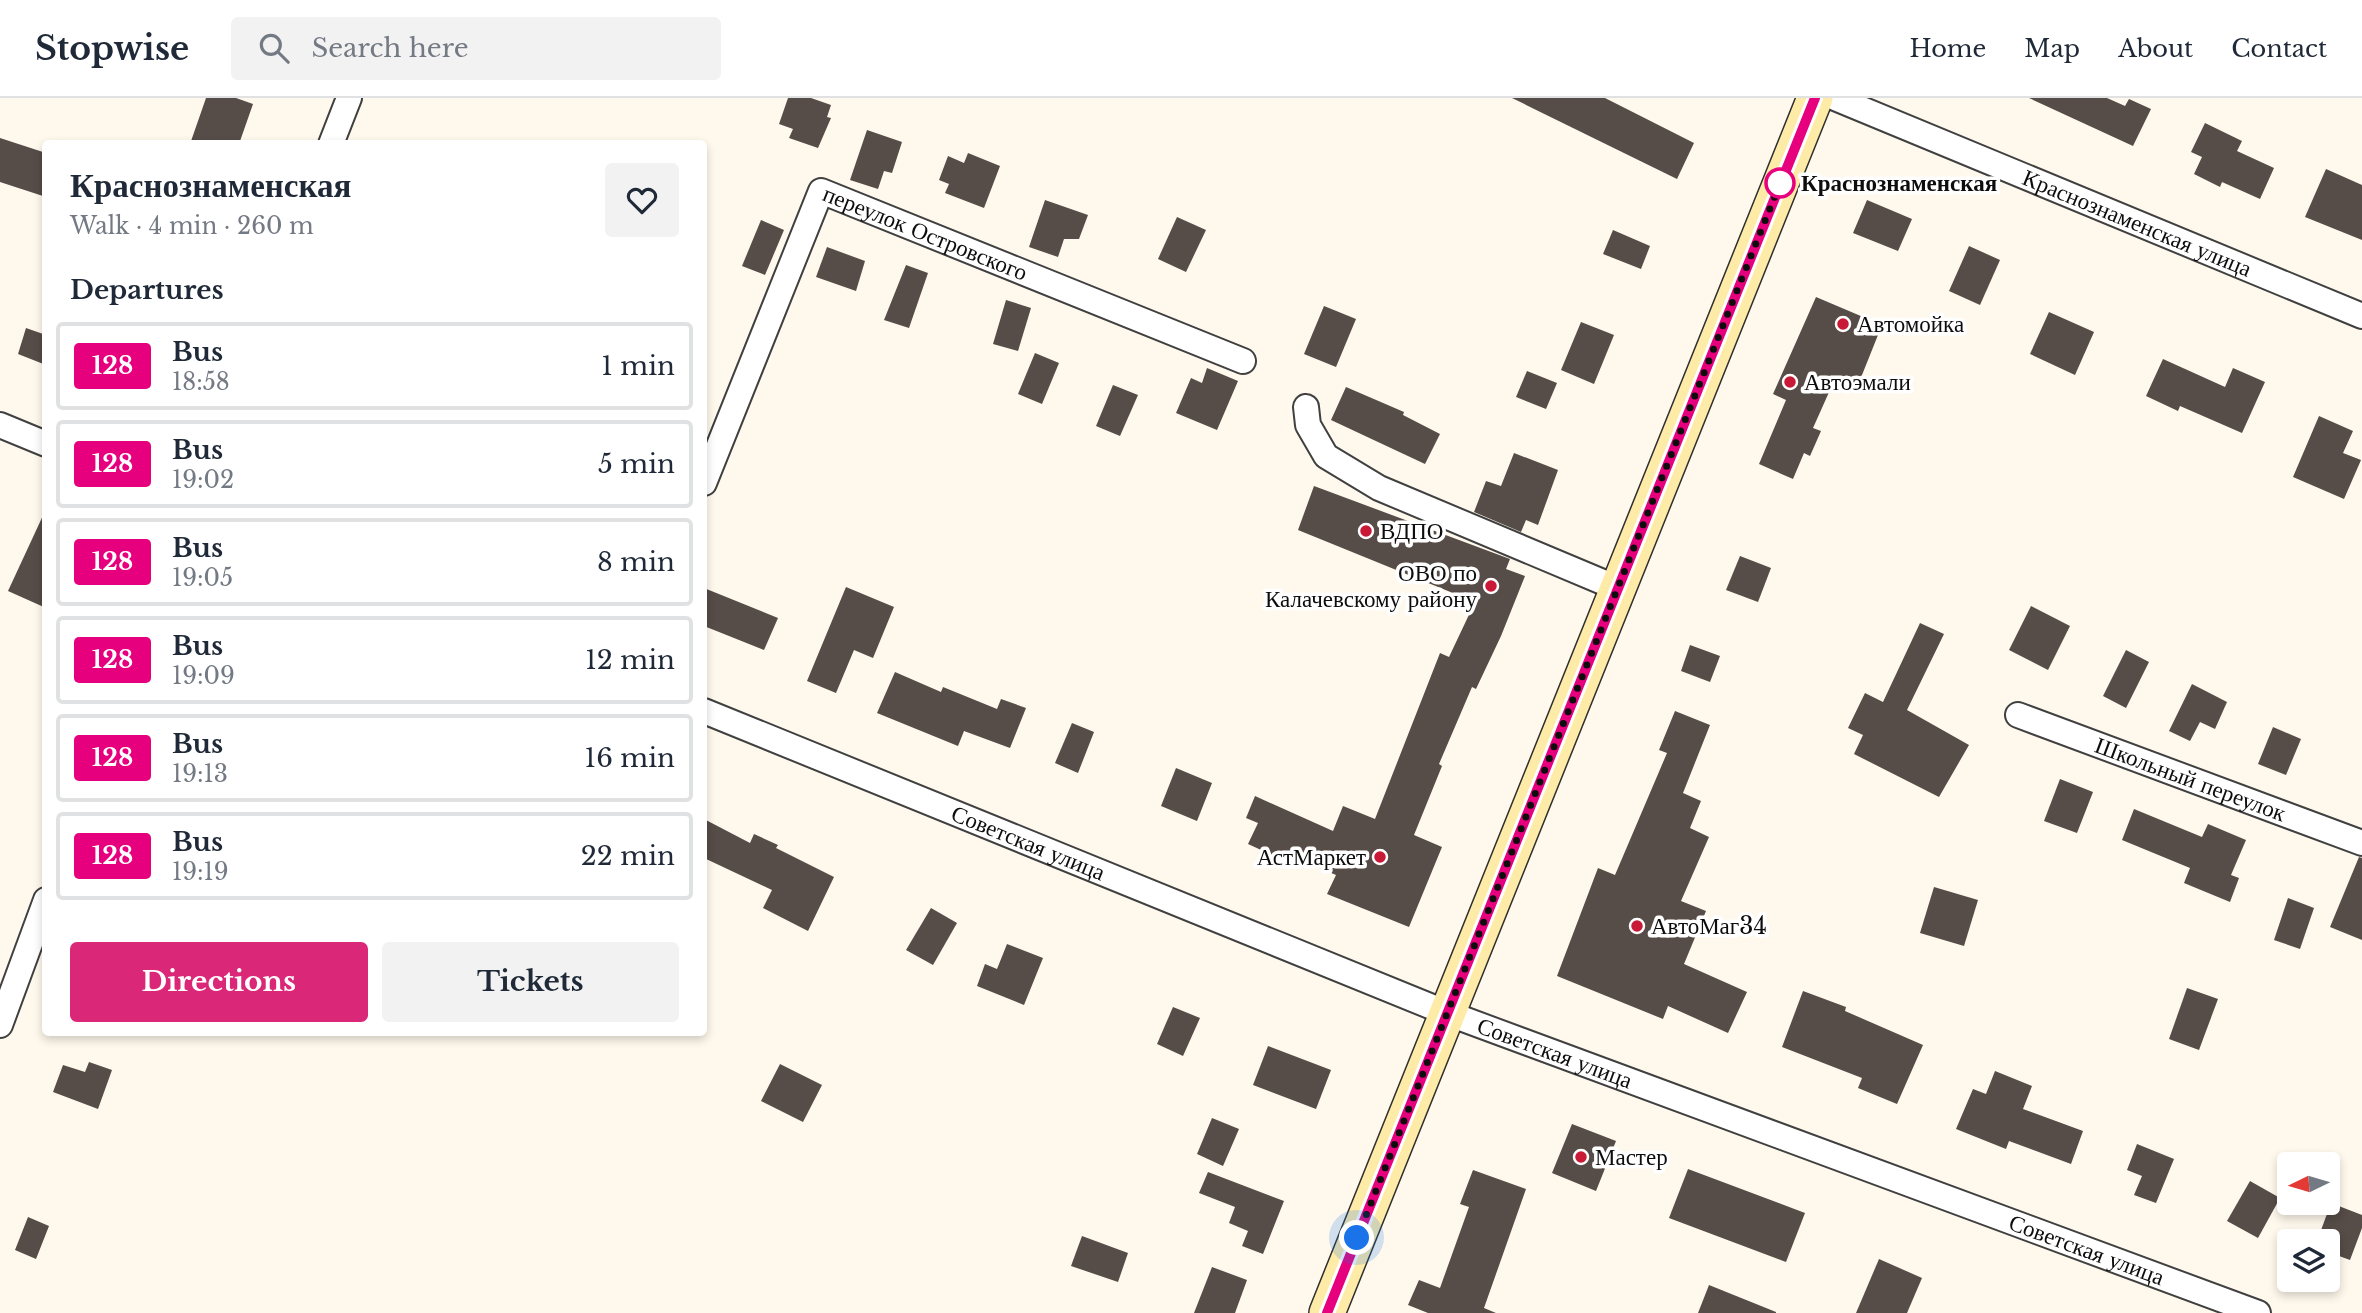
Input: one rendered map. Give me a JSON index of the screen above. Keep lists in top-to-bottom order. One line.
{"streets":{"street":["Краснознаменская улица","переулок Островского","Школьный переулок","Советская улица"]},"places":["Краснознаменская","Автомойка","Автоэмали","ВДПО","ОВО по Калачевскому району","АстМаркет","АвтоМаг34","Мастер"],"lines":["bus line 128"],"north":"left","page":{"header":"Stopwise","search":"Search here","nav":["Home","Map","About","Contact"],"heading":[["Краснознаменская","Walk · 4 min · 260 m"],"Departures"],"list":[{"mark":"128","name":"Bus","note":"18:58","value":"1 min"},{"mark":"128","name":"Bus","note":"19:02","value":"5 min"},{"mark":"128","name":"Bus","note":"19:05","value":"8 min"},{"mark":"128","name":"Bus","note":"19:09","value":"12 min"},{"mark":"128","name":"Bus","note":"19:13","value":"16 min"},{"mark":"128","name":"Bus","note":"19:19","value":"22 min"}],"buttons":["Directions","Tickets"]}}
